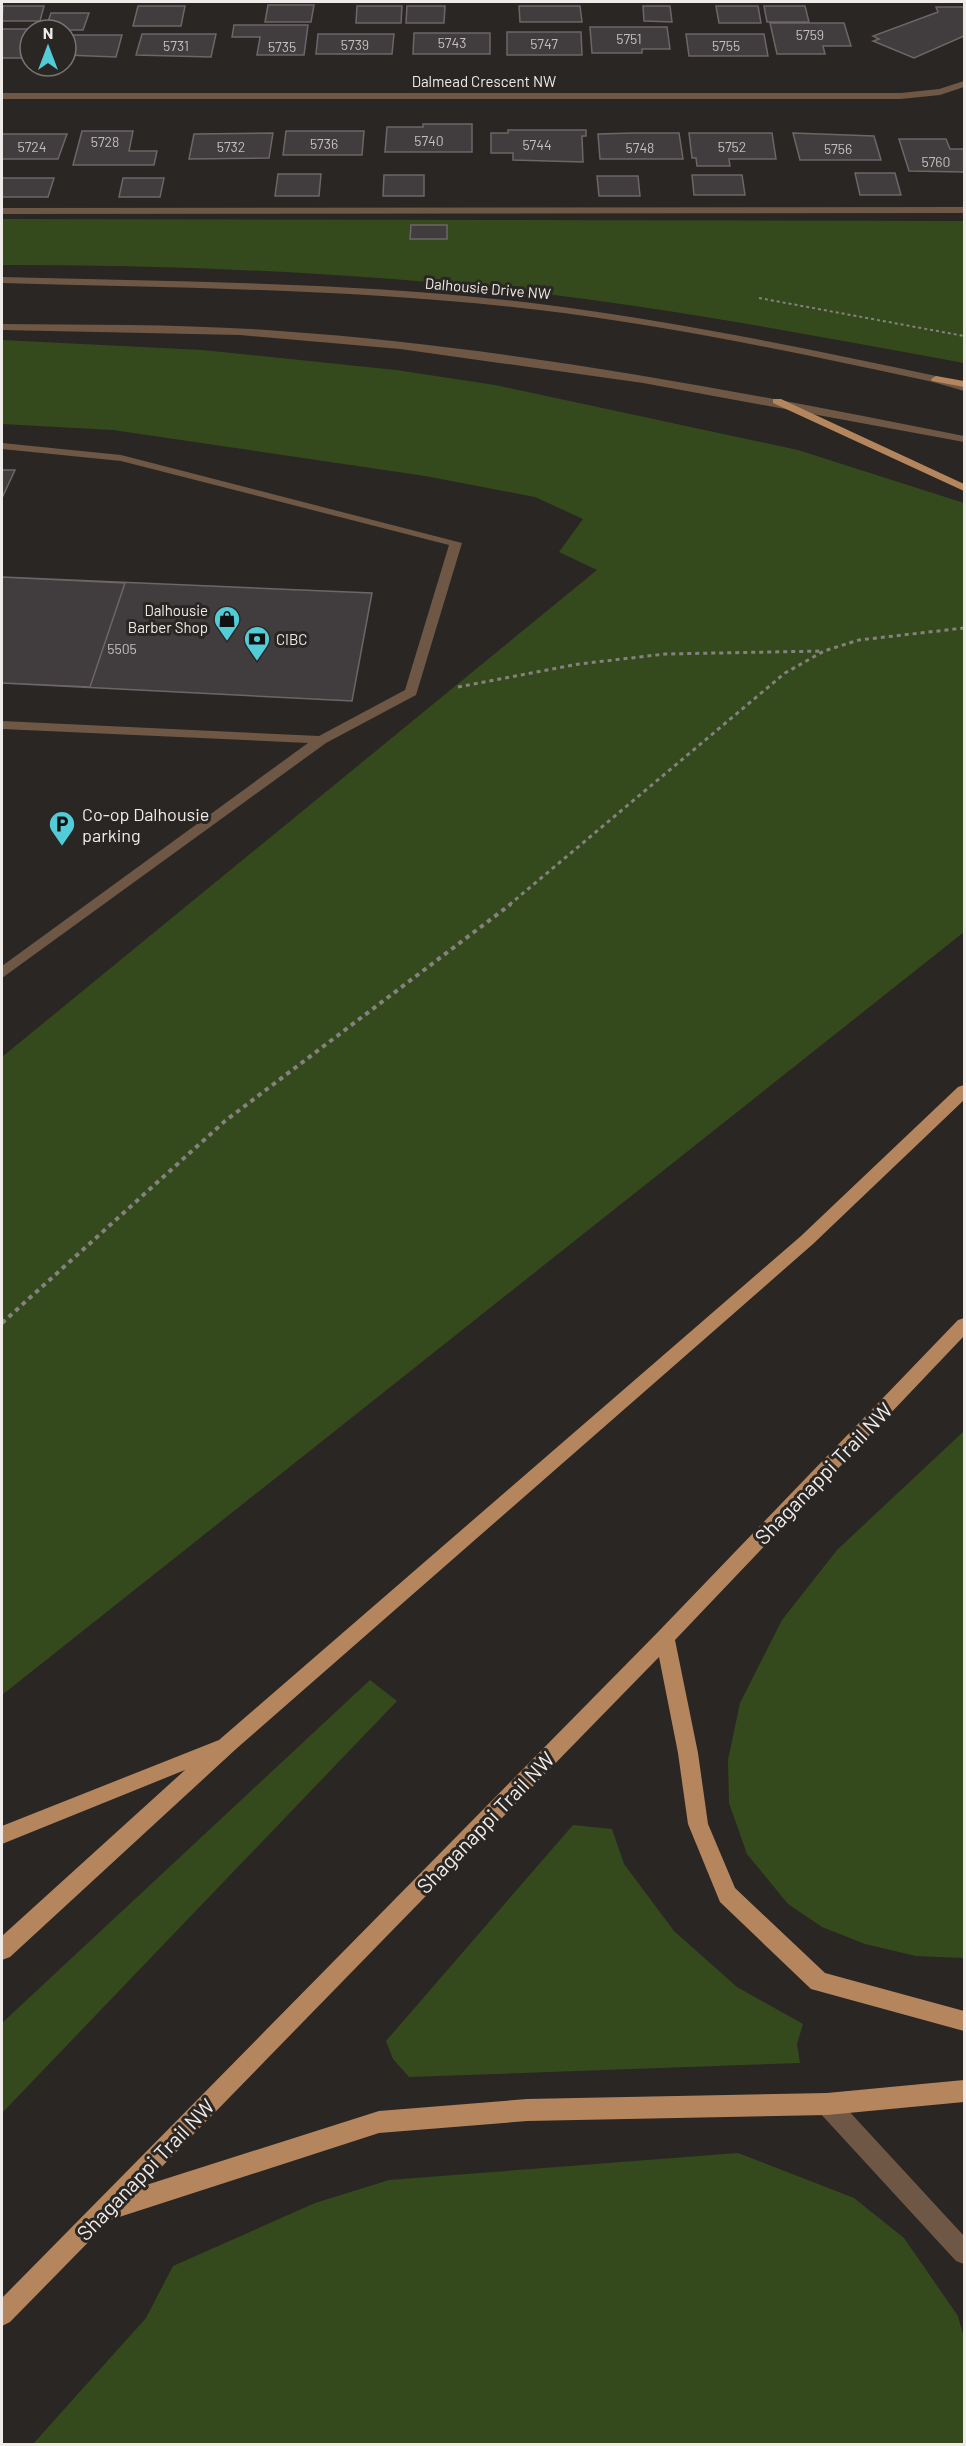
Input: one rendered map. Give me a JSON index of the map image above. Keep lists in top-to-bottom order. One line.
{"streets":{"main road":["Shaganappi Trail NW"],"street":["Dalmead Crescent NW","Dalhousie Drive NW"]},"places":{"shop":["Dalhousie Barber Shop"],"bank":["CIBC"],"parking":["Co-op Dalhousie parking"]},"house_numbers":["5759","5751","5743","5747","5739","5731","5755","5735","5740","5728","5736","5744","5724","5732","5752","5748","5756","5760","5505"],"north":"top"}
